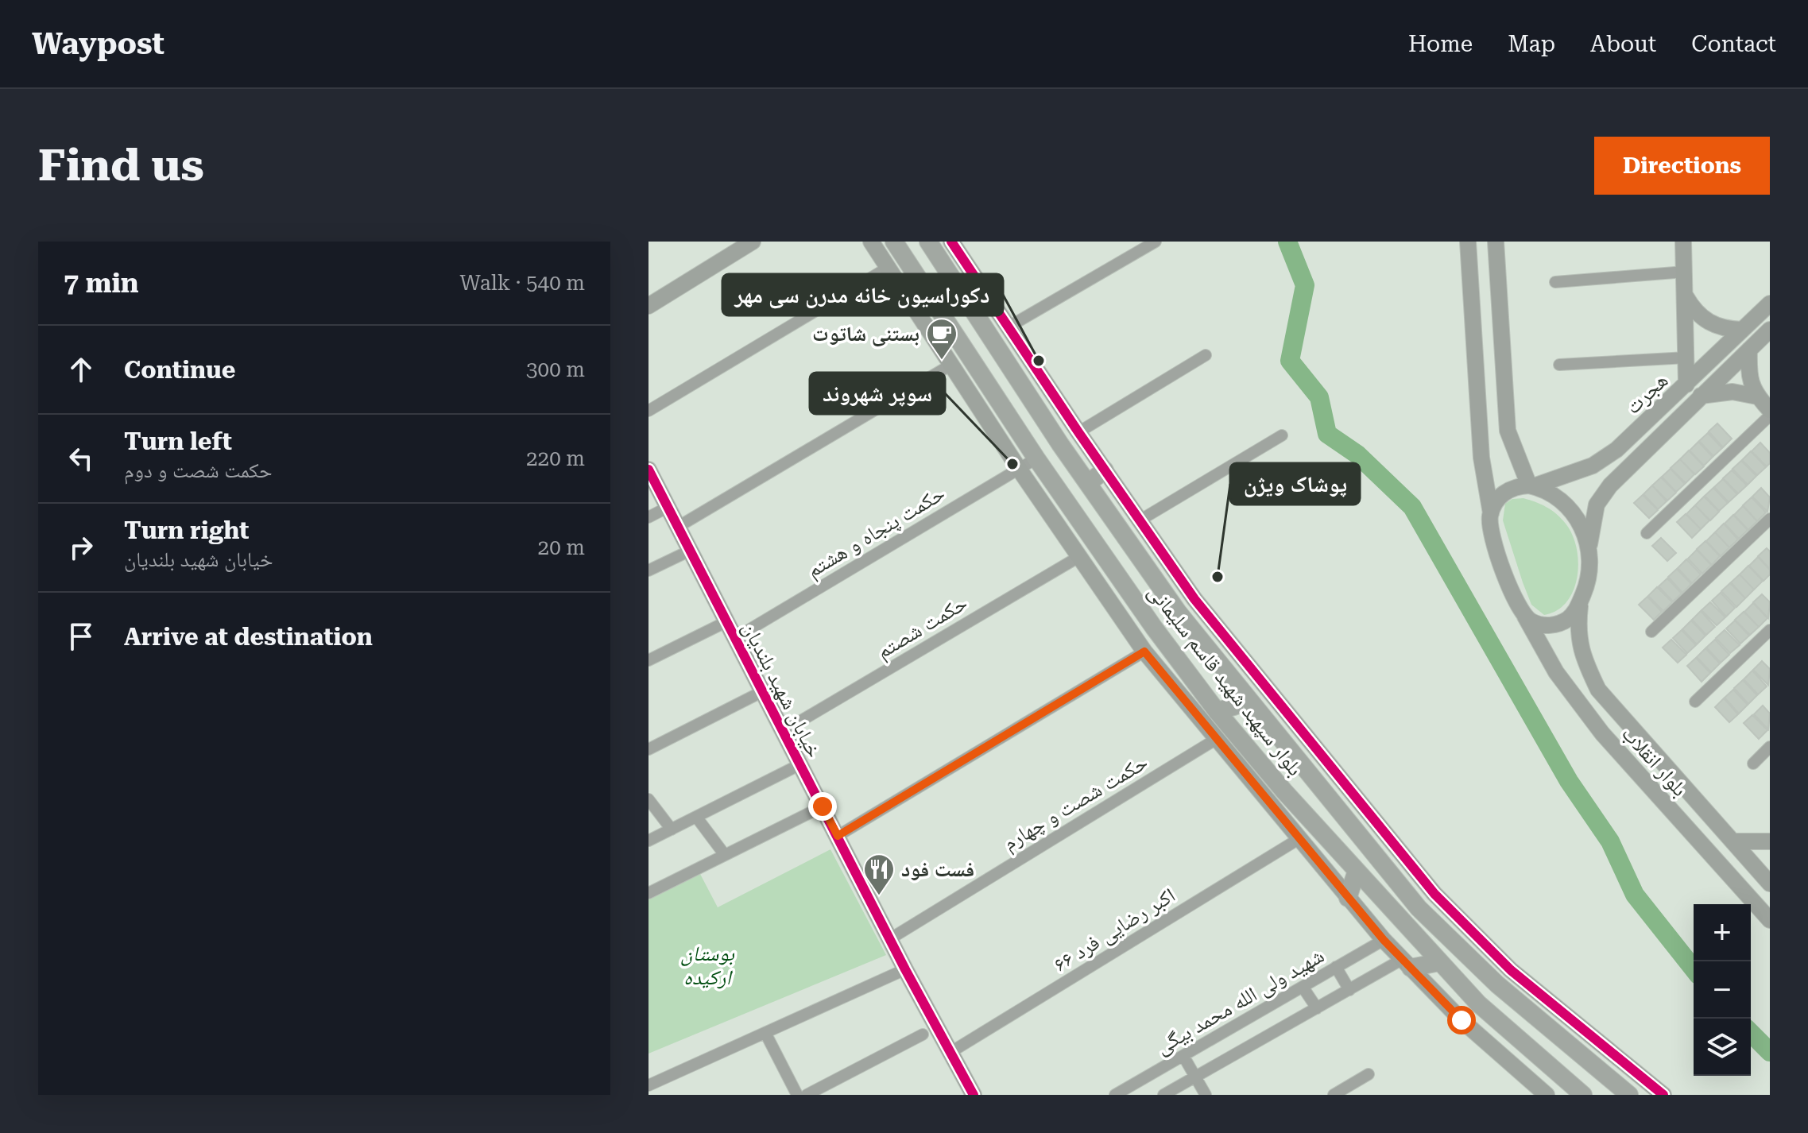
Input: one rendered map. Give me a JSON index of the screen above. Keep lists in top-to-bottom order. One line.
{"streets":{"main road":["بلوار سپهبد شهید قاسم سلیمانی"],"street":["هجرت","حکمت پنجاه و هشتم","حکمت شصتم","خیابان شهید بلندیان","بلوار انقلاب","حکمت شصت و چهارم","۶۶ اکبر رضایی فرد","شهید ولی الله محمد بیگی"]},"crossings":[["هجرت","بلوار انقلاب"],["حکمت پنجاه و هشتم","بلوار سپهبد شهید قاسم سلیمانی"],["حکمت پنجاه و هشتم","خیابان شهید بلندیان"],["حکمت شصتم","خیابان شهید بلندیان"],["خیابان شهید بلندیان","حکمت شصت و چهارم"],["خیابان شهید بلندیان","۶۶ اکبر رضایی فرد"]],"parks":["بوستان ارکیده"],"places":{"cafe":["بستنی شاتوت"],"other":["دکوراسیون خانه مدرن سی مهر","سوپر شهروند","پوشاک ویژن"],"restaurant":["فست فود"]},"page":{"header":"Waypost","nav":["Home","Map","About","Contact"],"buttons":"Directions","title":"Find us","heading":["7 min","Walk · 540 m"],"list":[["Continue","300 m"],["Turn left","حکمت شصت و دوم","220 m"],["Turn right","خیابان شهید بلندیان","20 m"],"Arrive at destination"],"map_buttons":["+","−"]}}
